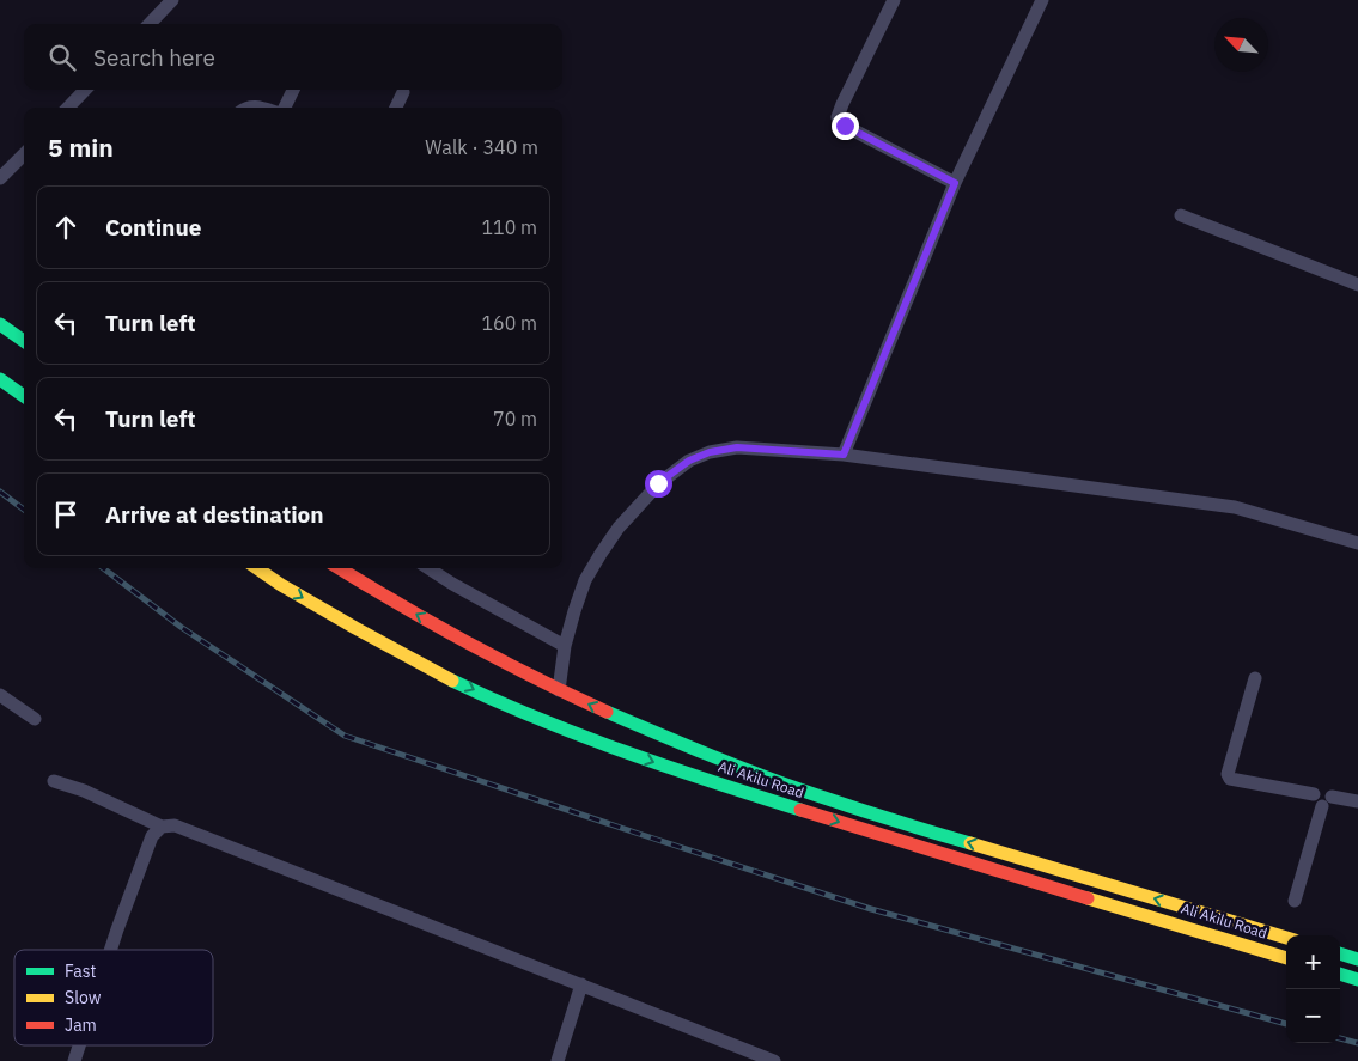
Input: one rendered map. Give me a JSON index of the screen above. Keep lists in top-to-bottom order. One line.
{"streets":{"main road":["Ali Akilu Road"]},"legend":["Fast","Slow","Jam"],"north":"top left","page":{"search":"Search here","heading":["5 min","Walk · 340 m"],"list":[["Continue","110 m"],["Turn left","160 m"],["Turn left","70 m"],"Arrive at destination"],"map_buttons":["+","−"]}}
